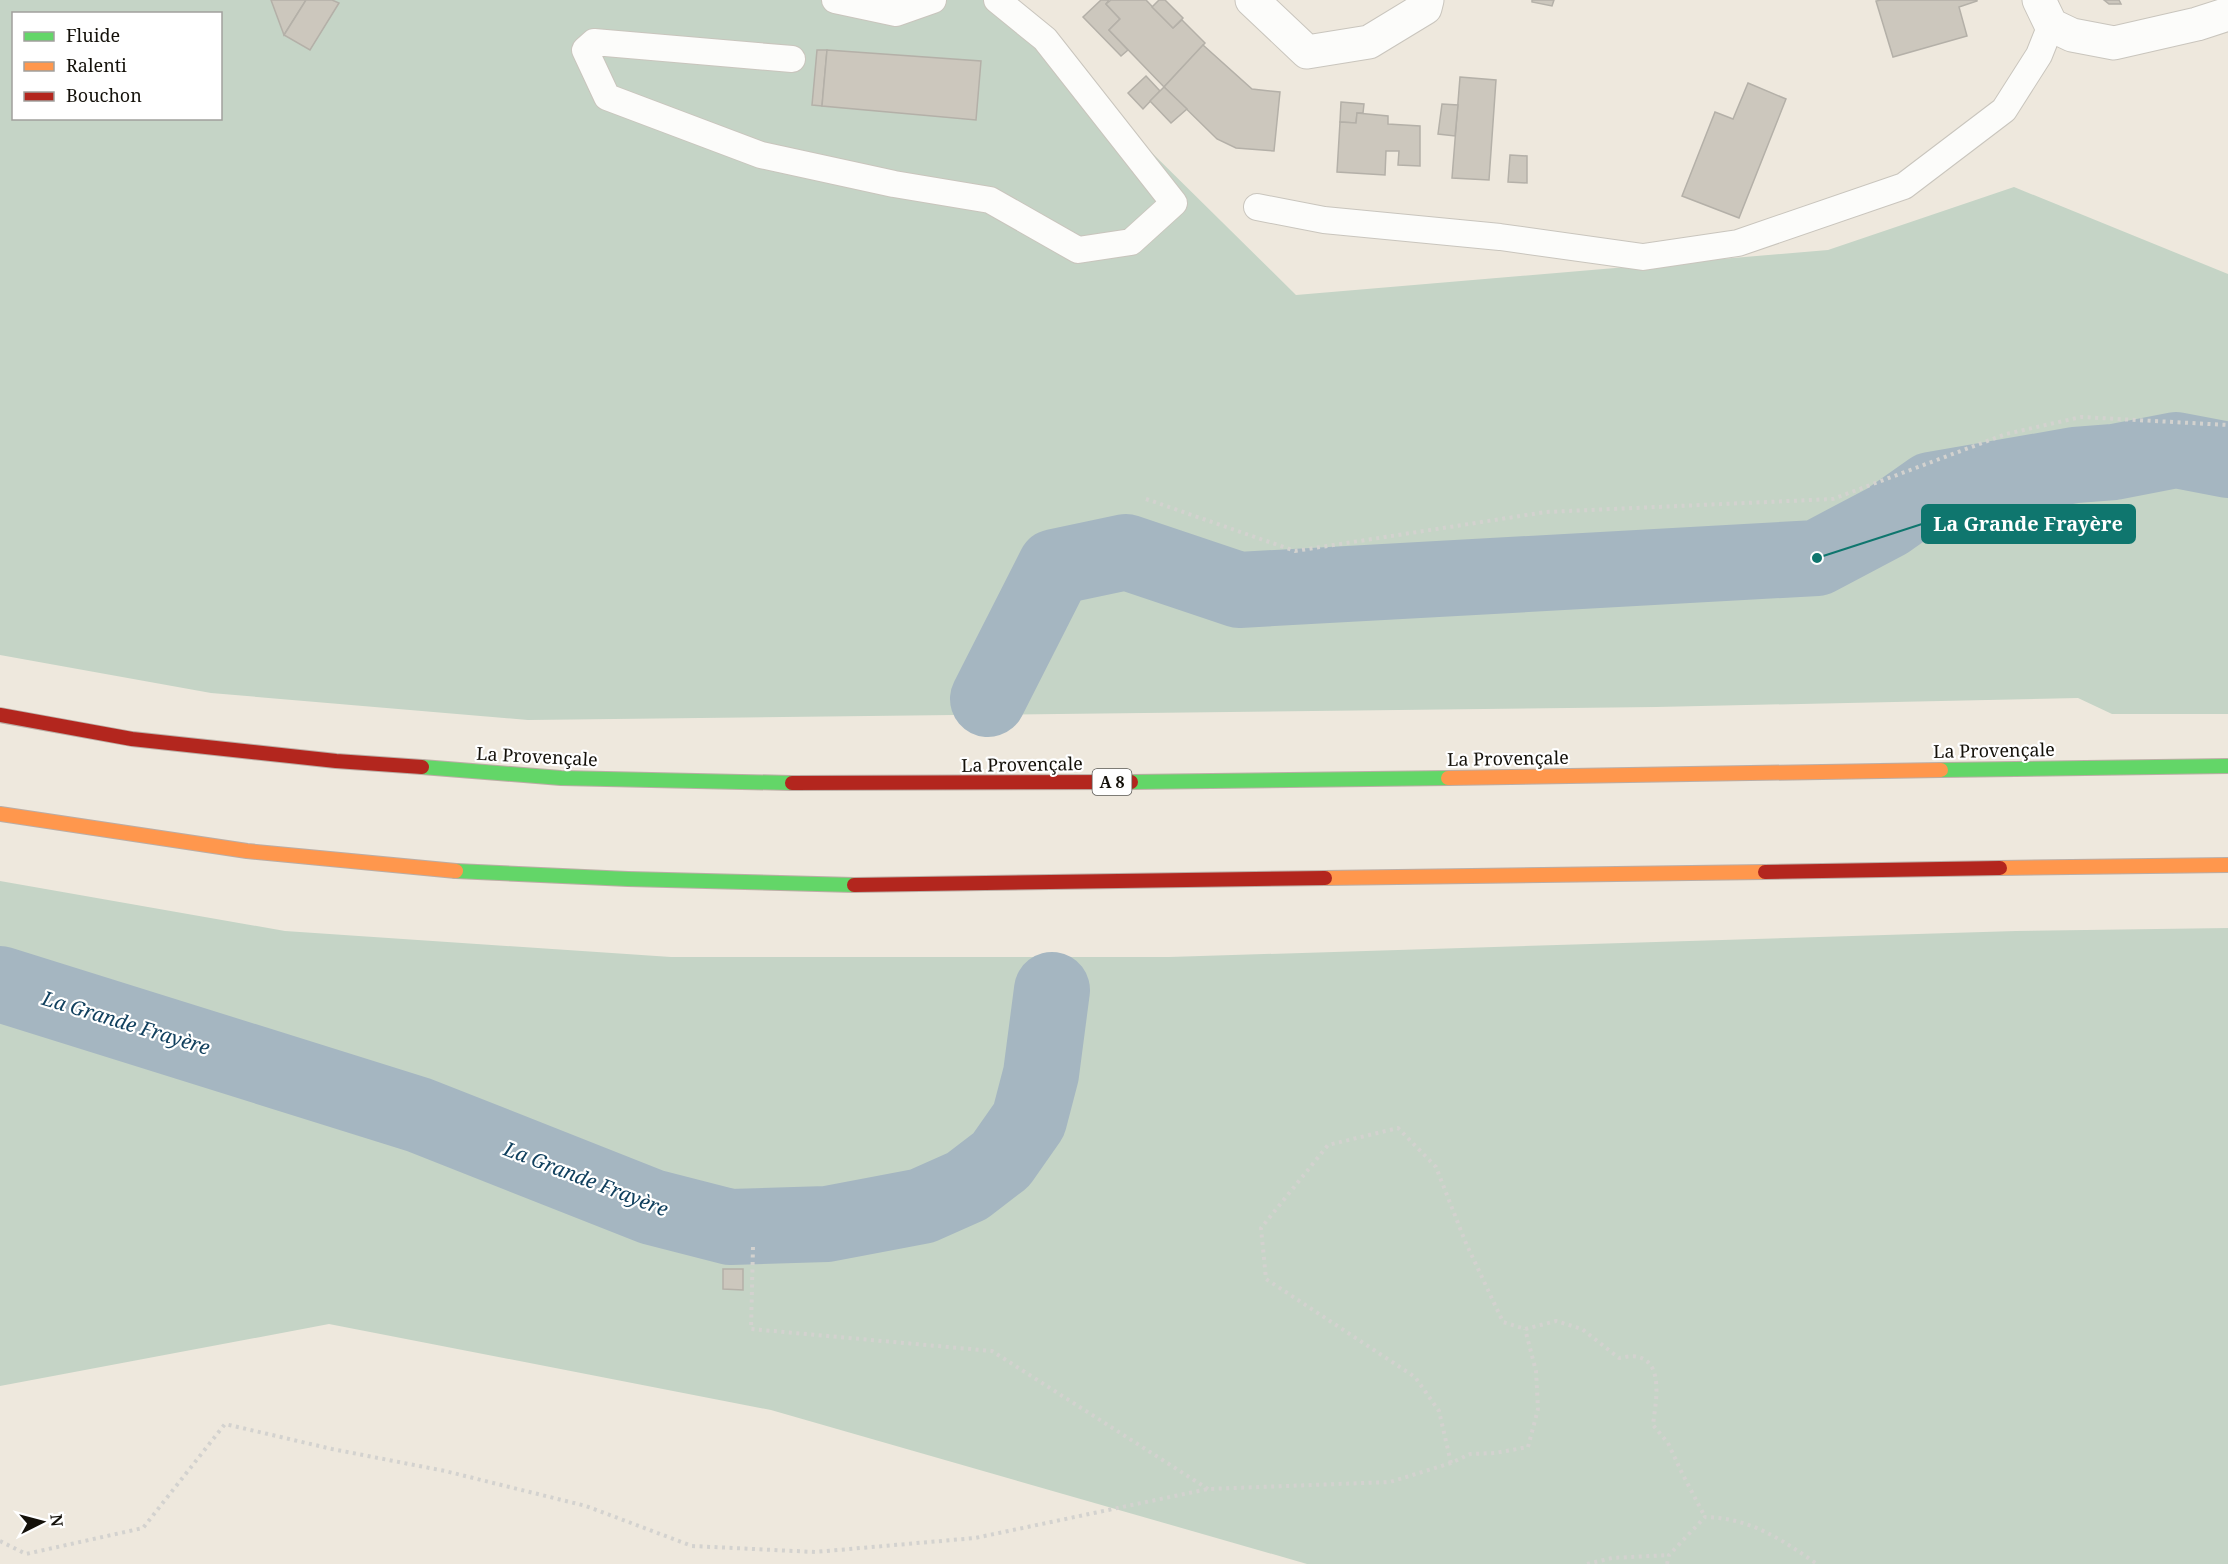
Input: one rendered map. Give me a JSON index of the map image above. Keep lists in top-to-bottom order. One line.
{"streets":{"highway":["La Provençale","A 8"]},"water":["La Grande Frayère"],"places":["La Grande Frayère"],"legend":["Fluide","Ralenti","Bouchon"],"north":"right"}
